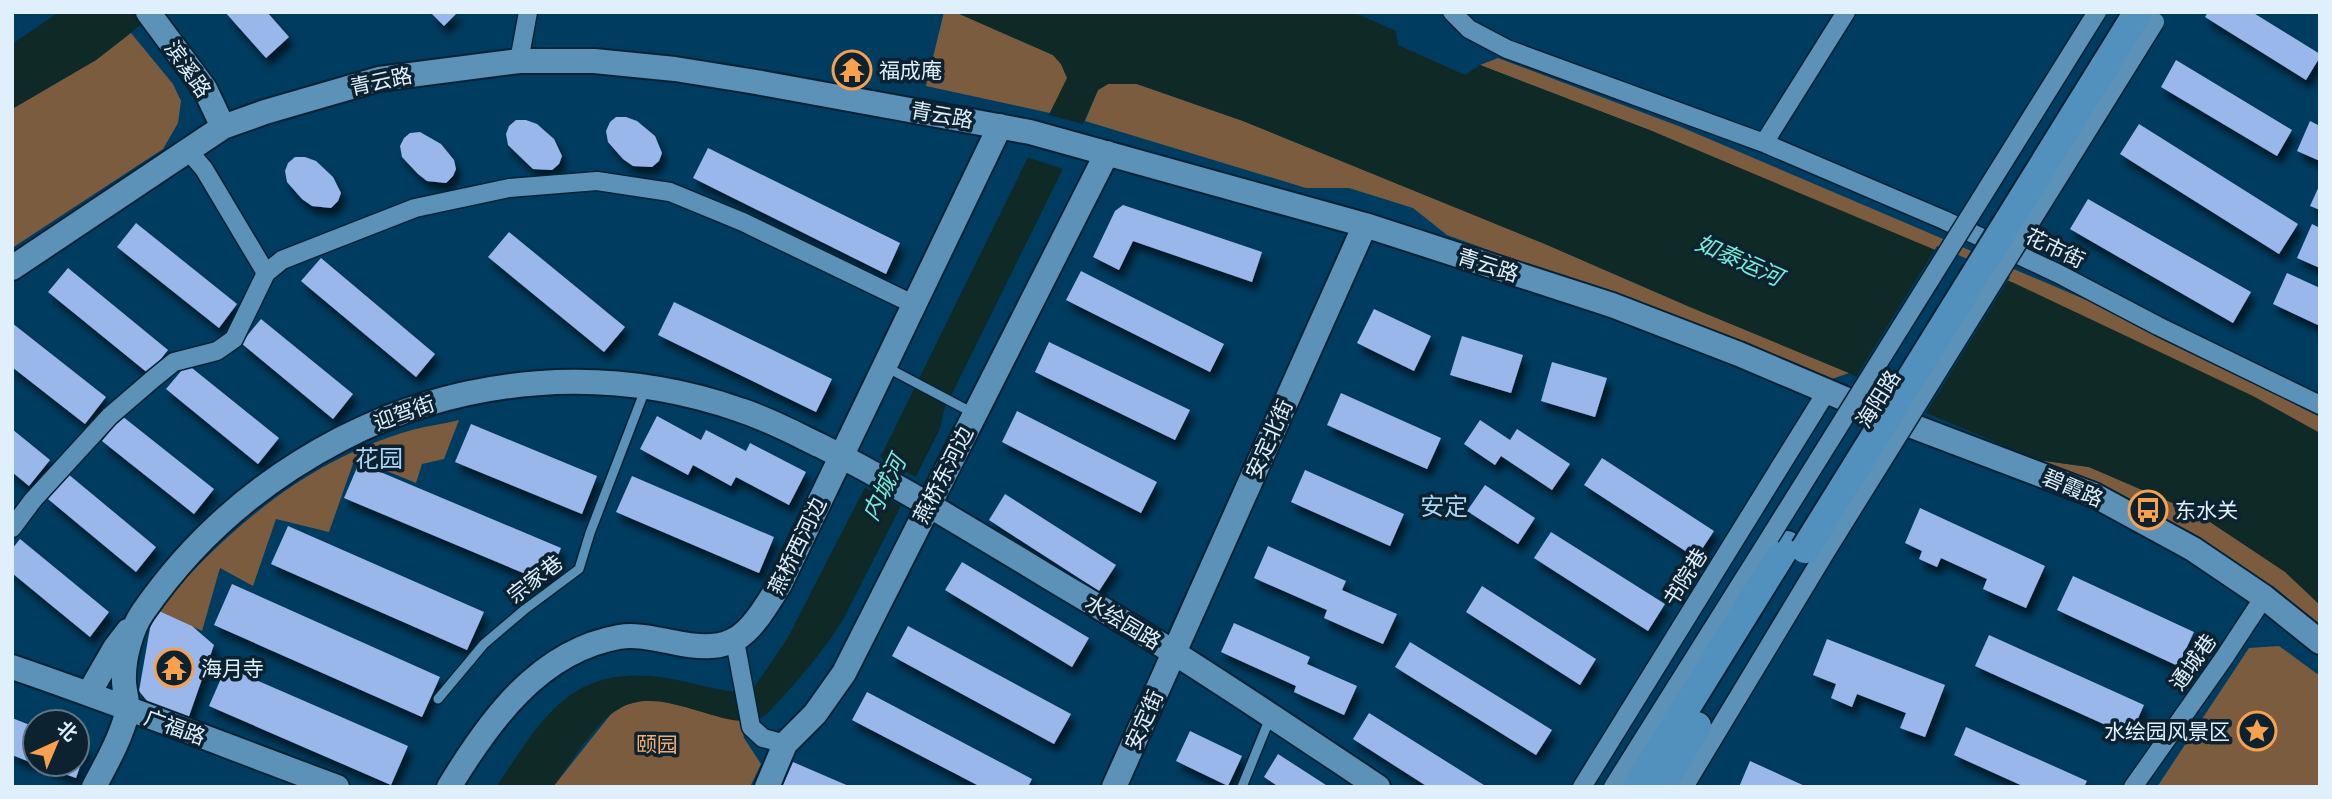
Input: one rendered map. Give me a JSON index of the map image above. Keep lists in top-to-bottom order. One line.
{"streets":{"main road":["海阳路"],"street":["滨溪路","青云路","花市街","迎驾街","安定北街","燕桥东河边","碧霞路","燕桥西河边","书院巷","水绘园路","通城巷","安定街","广福路"],"lane":["宗家巷"]},"crossings":[["滨溪路","青云路"],["青云路","安定北街"],["青云路","燕桥东河边"],["青云路","碧霞路"],["青云路","燕桥西河边"],["青云路","书院巷"],["迎驾街","燕桥西河边"],["迎驾街","宗家巷"],["迎驾街","水绘园路"],["迎驾街","广福路"],["安定北街","水绘园路"],["安定北街","安定街"],["燕桥东河边","水绘园路"],["碧霞路","通城巷"],["燕桥西河边","水绘园路"],["水绘园路","安定街"]],"districts":["花园","安定"],"water":["如泰运河","内城河"],"parks":["颐园"],"places":{"temple":["福成庵","海月寺"],"bus stop":["东水关"],"place":["水绘园风景区"]},"north":"top right"}
